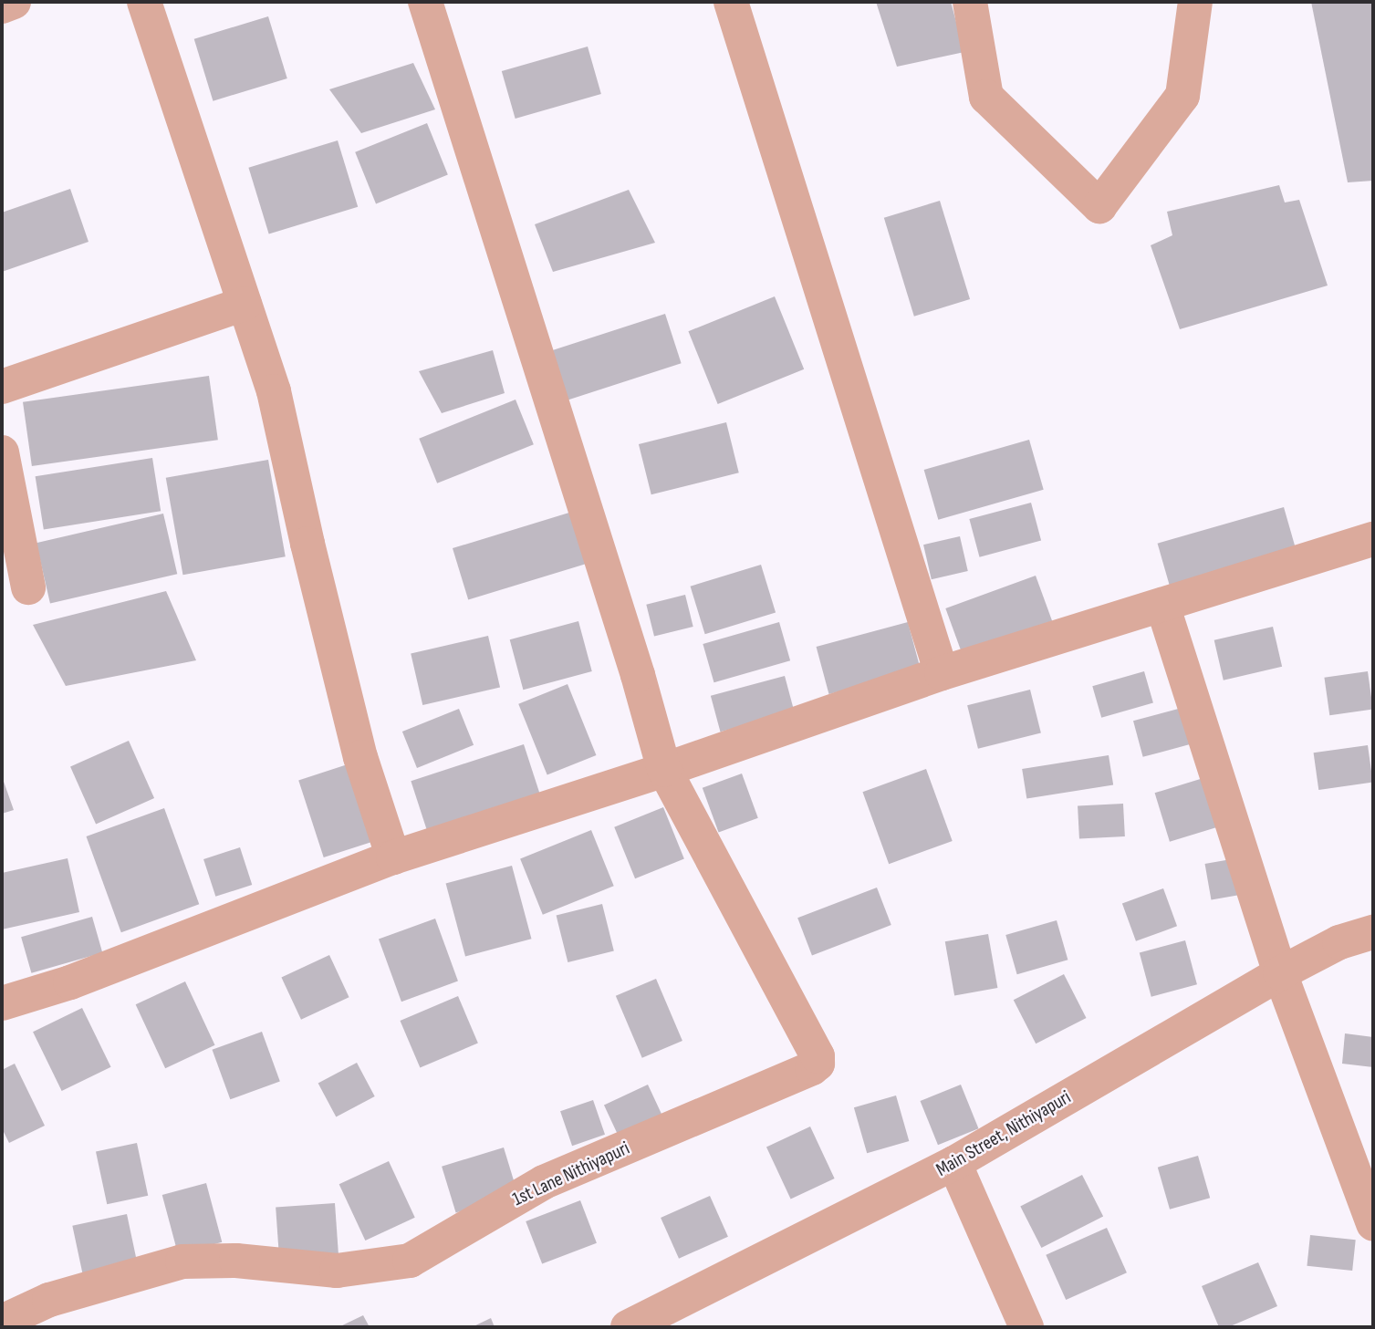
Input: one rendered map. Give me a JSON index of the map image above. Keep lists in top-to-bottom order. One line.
{"streets":{"street":["Main Street, Nithiyapuri","1st Lane Nithiyapuri"]}}
